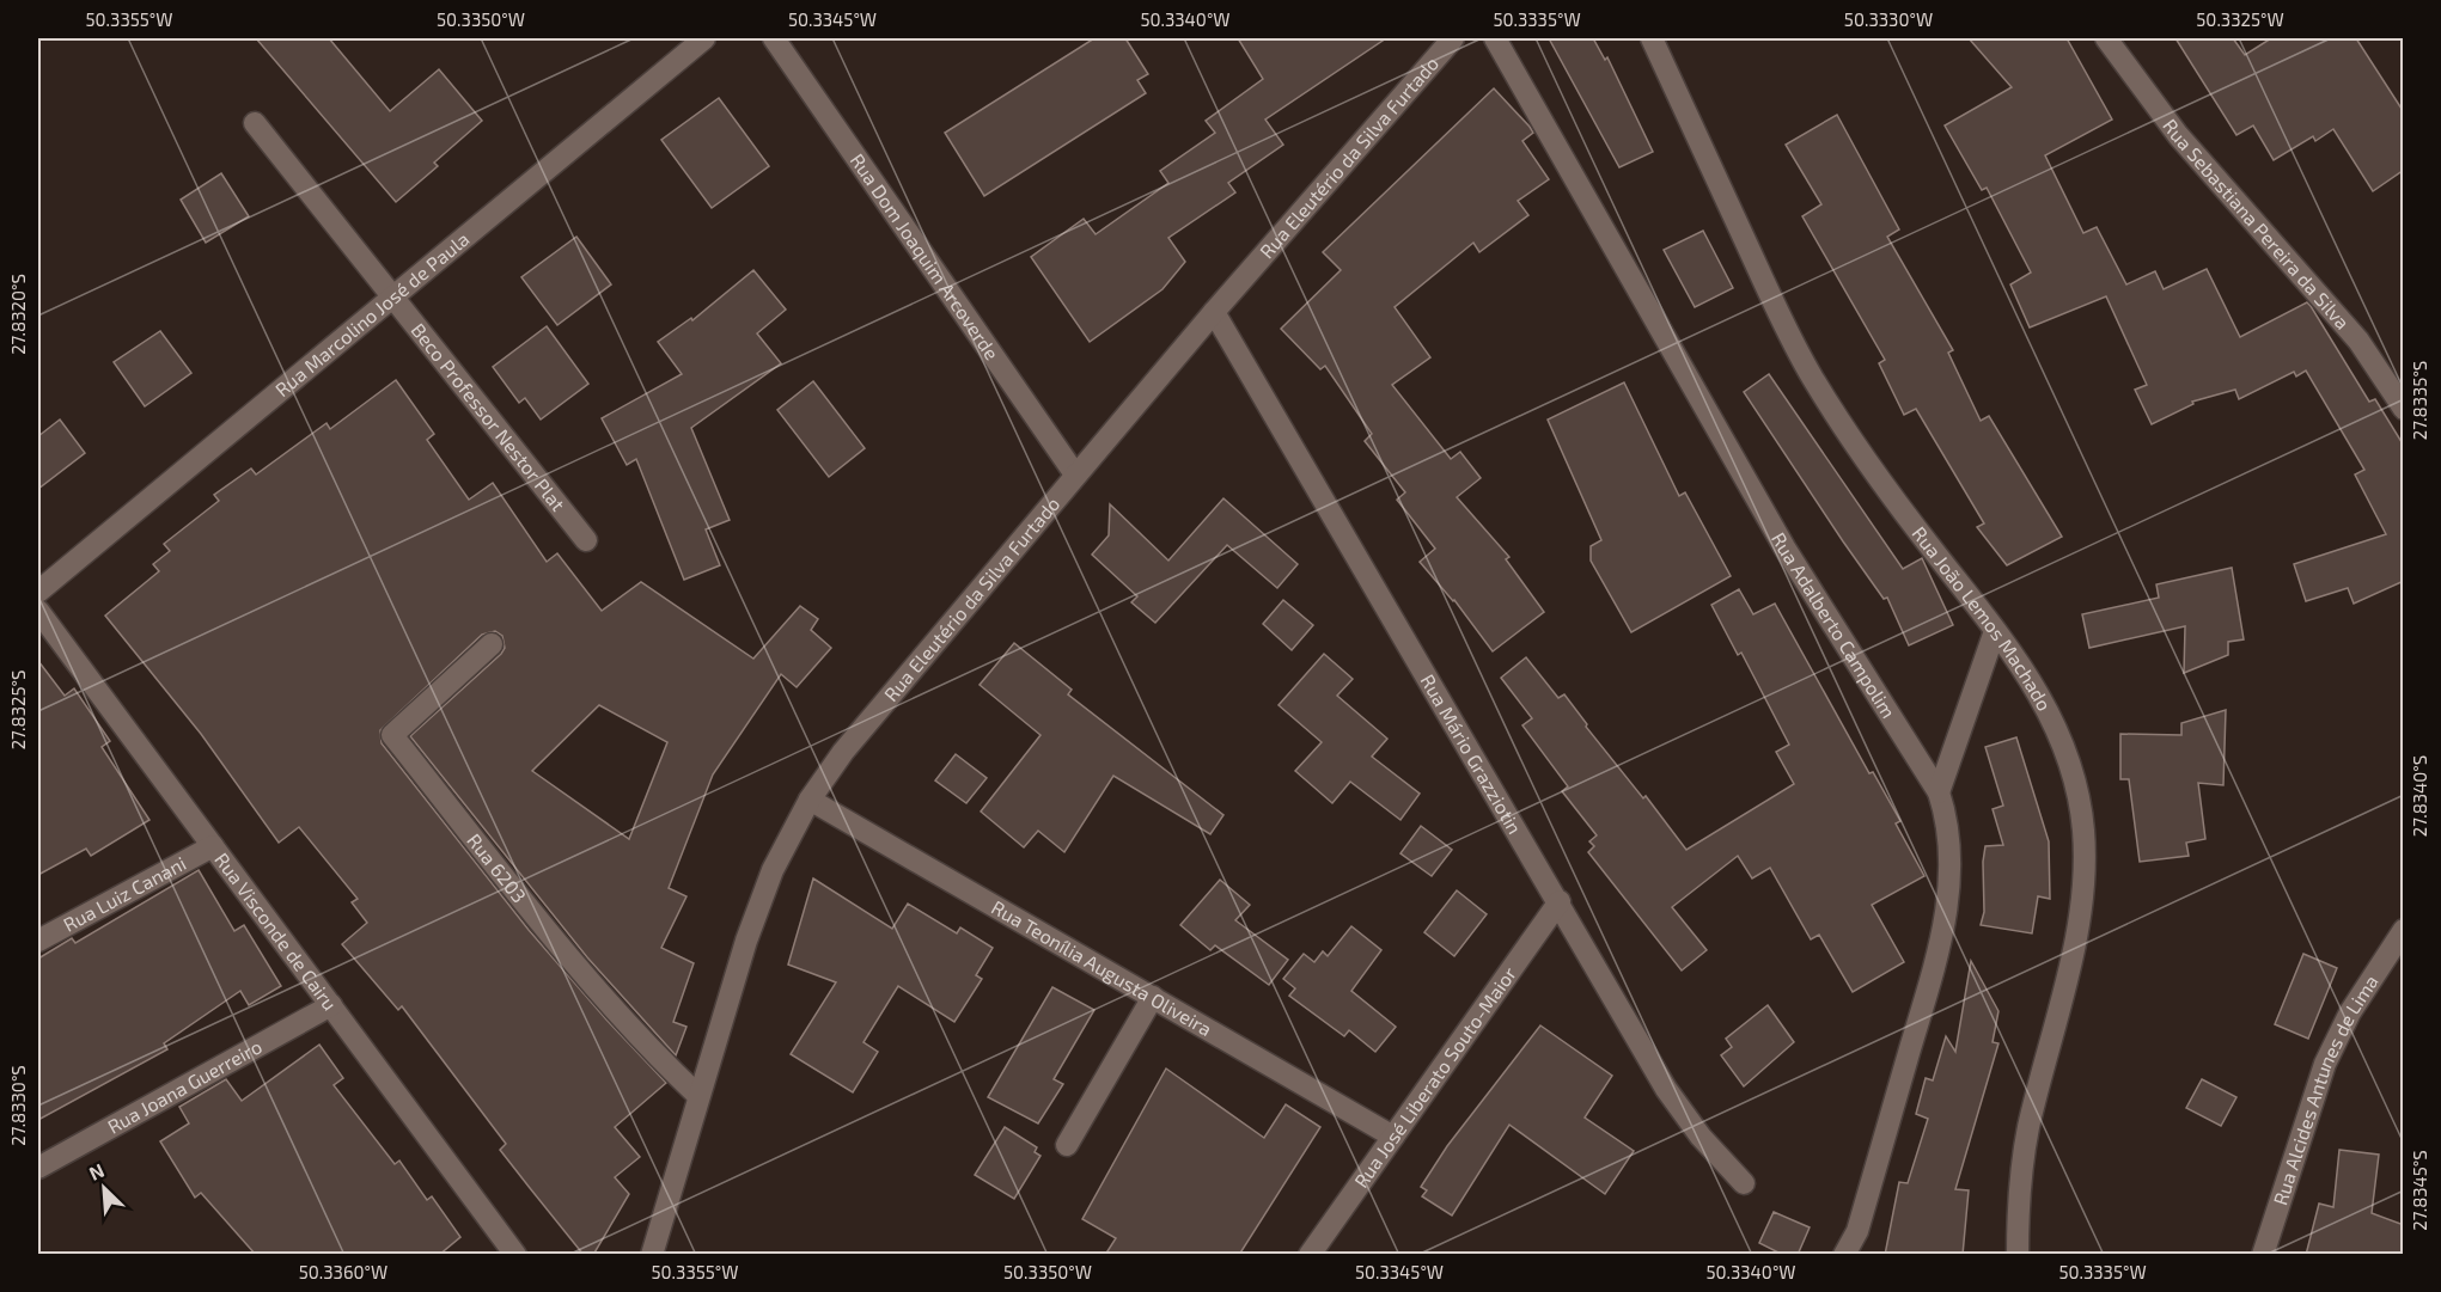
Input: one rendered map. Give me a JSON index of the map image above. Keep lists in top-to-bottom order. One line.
{"streets":{"street":["Rua Eleutério da Silva Furtado","Rua Sebastiana Pereira da Silva","Rua Dom Joaquim Arcoverde","Rua Marcolino José de Paula","Beco Professor Nestor Plat","Rua João Lemos Machado","Rua Adalberto Campolim","Rua Mário Grazziotin","Rua 6203","Rua Luiz Canani","Rua Visconde de Cairu","Rua Teonília Augusta Oliveira","Rua José Liberato Souto-Maior","Rua Joana Guerreiro","Rua Alcides Antunes de Lima"]},"crossings":[["Rua Eleutério da Silva Furtado","Rua Dom Joaquim Arcoverde"],["Rua Eleutério da Silva Furtado","Rua Mário Grazziotin"],["Rua Eleutério da Silva Furtado","Rua 6203"],["Rua Eleutério da Silva Furtado","Rua Teonília Augusta Oliveira"],["Rua Marcolino José de Paula","Beco Professor Nestor Plat"],["Rua Mário Grazziotin","Rua José Liberato Souto-Maior"],["Rua Luiz Canani","Rua Visconde de Cairu"],["Rua Visconde de Cairu","Rua Joana Guerreiro"],["Rua Teonília Augusta Oliveira","Rua José Liberato Souto-Maior"]],"north":"top left","coordinates":["50.3355°W","50.3350°W","50.3345°W","50.3340°W","50.3335°W","50.3330°W","50.3325°W","27.8320°S","27.8335°S","27.8325°S","27.8340°S","27.8330°S","27.8345°S","50.3360°W"]}
